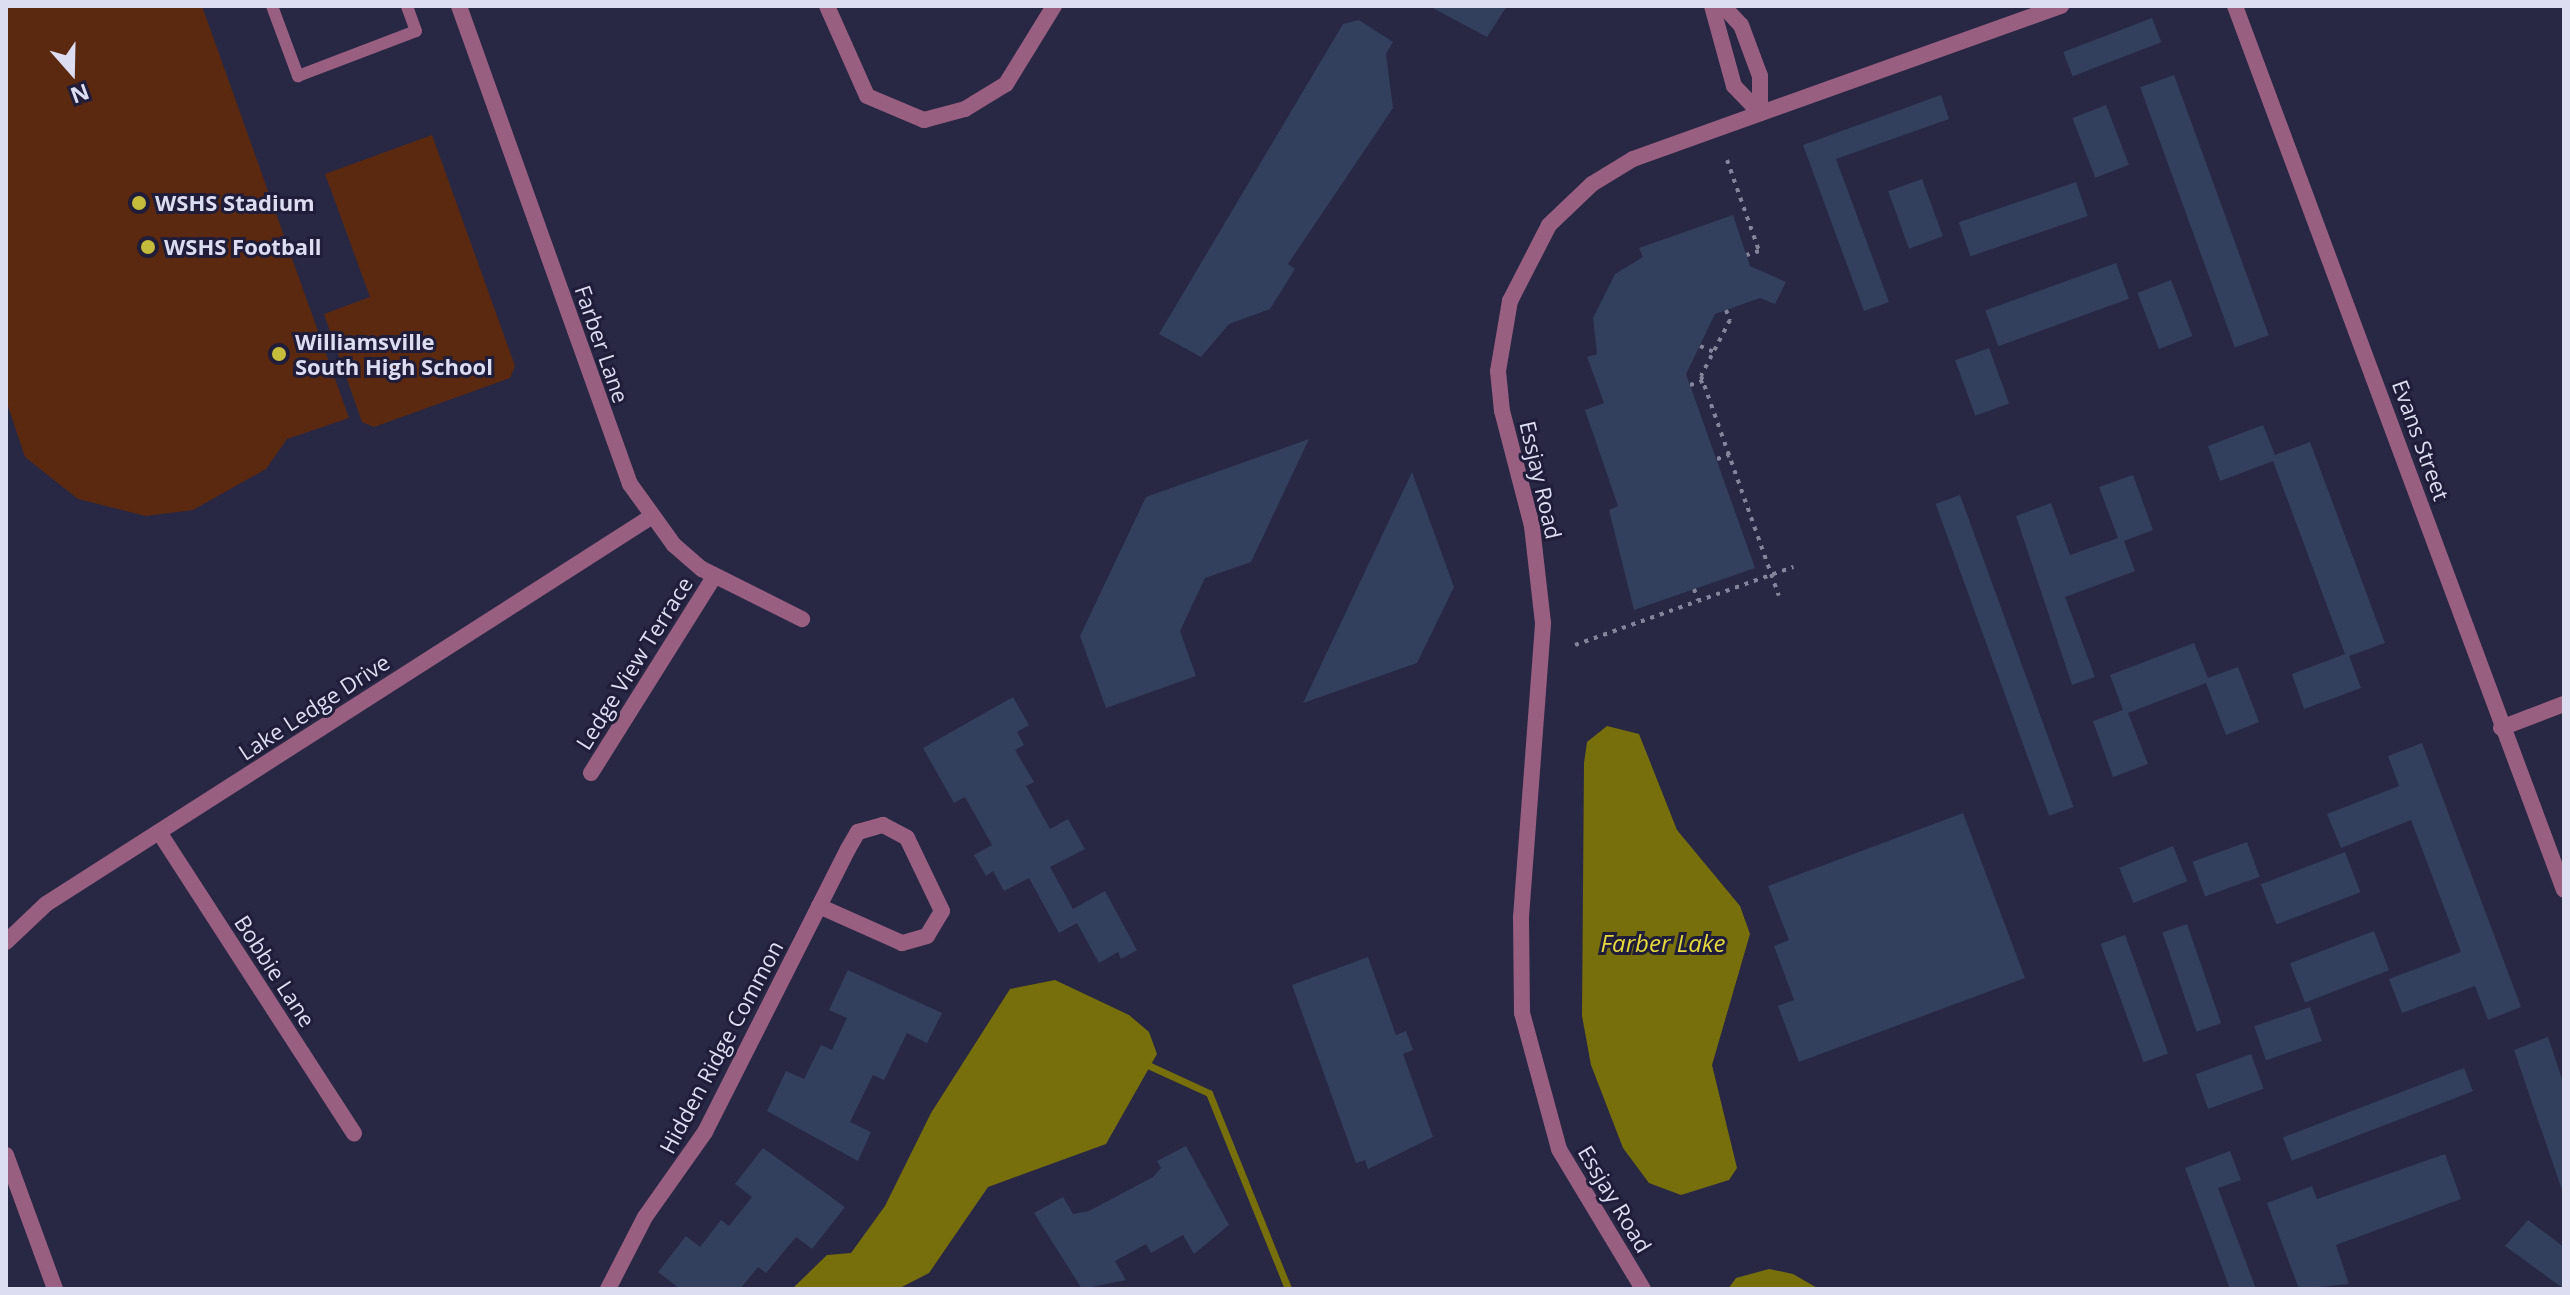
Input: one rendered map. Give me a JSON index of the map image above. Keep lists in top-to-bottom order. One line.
{"streets":{"street":["Farber Lane","Evans Street","Essjay Road","Ledge View Terrace","Lake Ledge Drive","Bobbie Lane","Hidden Ridge Common"]},"crossings":[["Farber Lane","Ledge View Terrace"],["Farber Lane","Lake Ledge Drive"],["Lake Ledge Drive","Bobbie Lane"]],"water":["Farber Lake"],"places":["WSHS Stadium","WSHS Football","Williamsville South High School"],"north":"bottom"}
